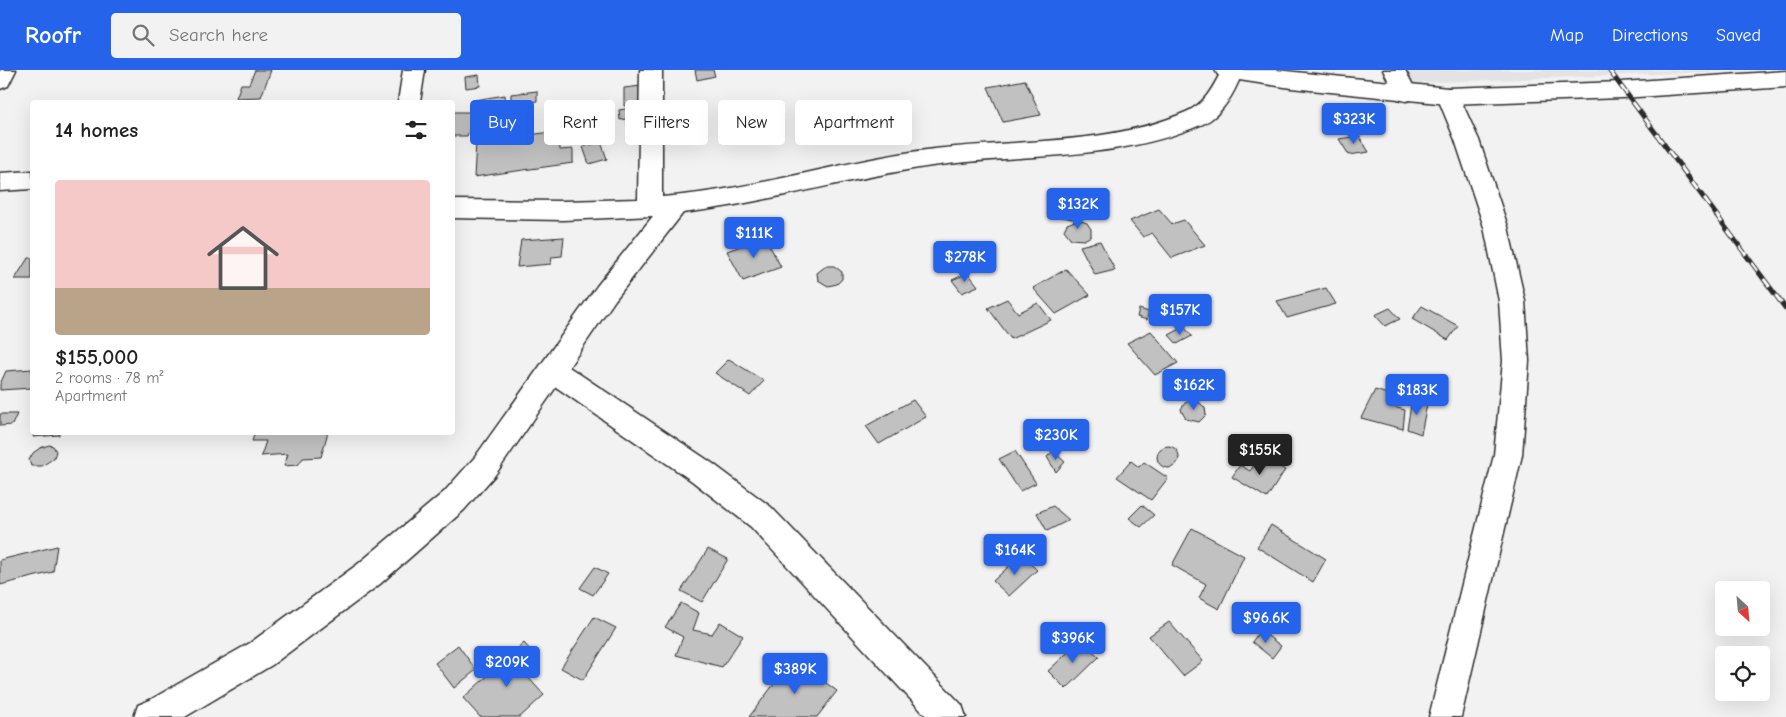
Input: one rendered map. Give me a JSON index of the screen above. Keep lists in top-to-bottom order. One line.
{"north":"bottom right","page":{"header":"Roofr","search":"Search here","nav":["Map","Directions","Saved"],"chip":["Buy","Rent","Filters","New","Apartment"],"heading":"14 homes","price":["$323K","$132K","$111K","$278K","$157K","$162K","$183K","$230K","$155K","$164K","$96.6K","$396K","$209K","$389K"],"list":[{"name":"$155,000","note":"2 rooms · 78 m² · Apartment"}]}}
